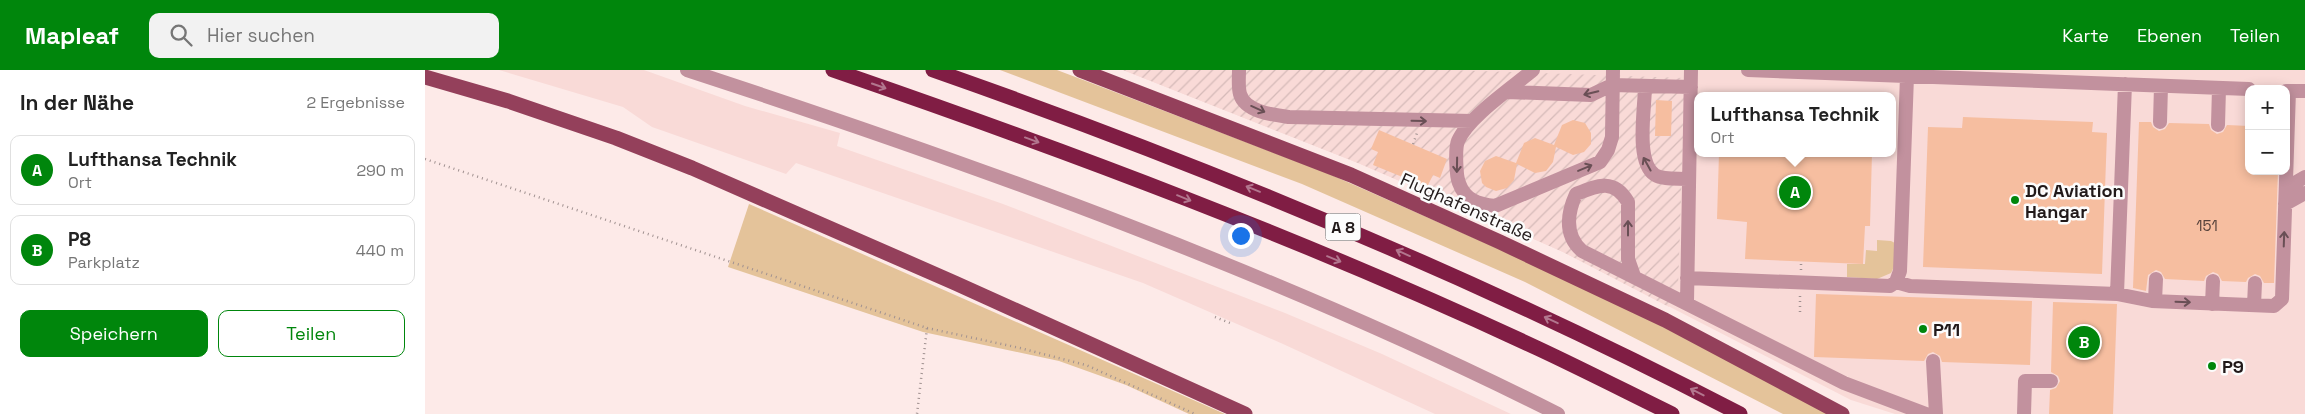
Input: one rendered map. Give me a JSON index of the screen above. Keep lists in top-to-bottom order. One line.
{"streets":{"highway":["A 8"],"main road":["Flughafenstraße"]},"places":["DC Aviation Hangar","P11","P9"],"house_numbers":["151"],"page":{"header":"Mapleaf","search":"Hier suchen","nav":["Karte","Ebenen","Teilen"],"heading":["In der Nähe","2 Ergebnisse"],"map_buttons":["+","−"],"popup":["Lufthansa Technik","Ort"],"list":[{"mark":"A","name":"Lufthansa Technik","note":"Ort","value":"290 m"},{"mark":"B","name":"P8","note":"Parkplatz","value":"440 m"}],"pins":["A","B"],"buttons":["Speichern","Teilen"]}}
